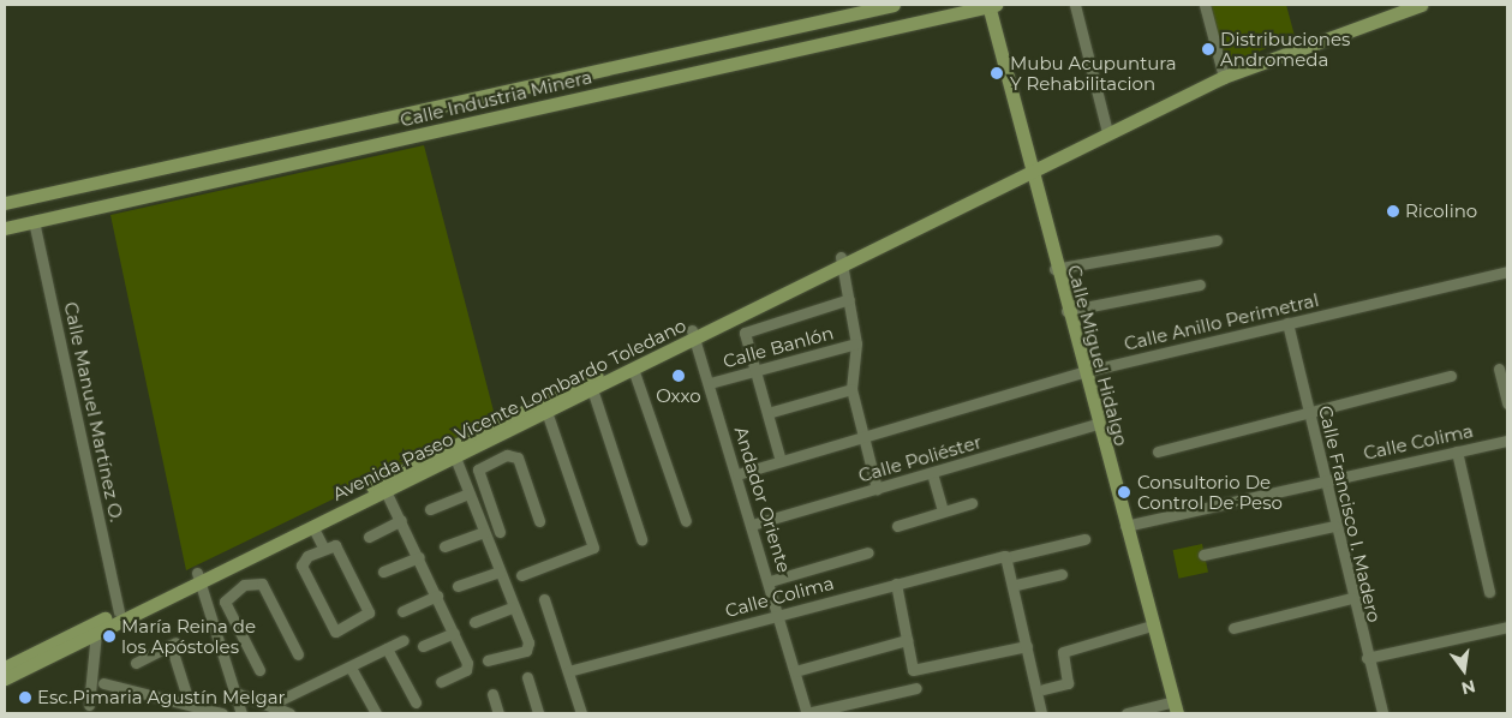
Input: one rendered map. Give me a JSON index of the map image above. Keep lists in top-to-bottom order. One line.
{"streets":{"main road":["Calle Industria Minera","Calle Miguel Hidalgo","Avenida Paseo Vicente Lombardo Toledano"],"street":["Calle Anillo Perimetral","Calle Banlón","Calle Manuel Martínez O.","Calle Colima","Calle Poliéster","Andador Oriente","Calle Francisco I. Madero"]},"crossings":[["Calle Industria Minera","Calle Miguel Hidalgo"],["Calle Industria Minera","Calle Manuel Martínez O."],["Calle Anillo Perimetral","Calle Miguel Hidalgo"],["Calle Anillo Perimetral","Andador Oriente"],["Calle Anillo Perimetral","Calle Francisco I. Madero"],["Calle Banlón","Andador Oriente"],["Calle Miguel Hidalgo","Avenida Paseo Vicente Lombardo Toledano"],["Calle Miguel Hidalgo","Calle Colima"],["Calle Miguel Hidalgo","Calle Poliéster"],["Avenida Paseo Vicente Lombardo Toledano","Calle Manuel Martínez O."],["Avenida Paseo Vicente Lombardo Toledano","Andador Oriente"],["Calle Colima","Andador Oriente"],["Calle Colima","Calle Francisco I. Madero"],["Calle Poliéster","Andador Oriente"]],"places":["Distribuciones Andromeda","Mubu Acupuntura Y Rehabilitacion","Ricolino","Oxxo","Consultorio De Control De Peso","María Reina de los Apóstoles","Esc.Pimaria Agustín Melgar"],"north":"bottom"}
